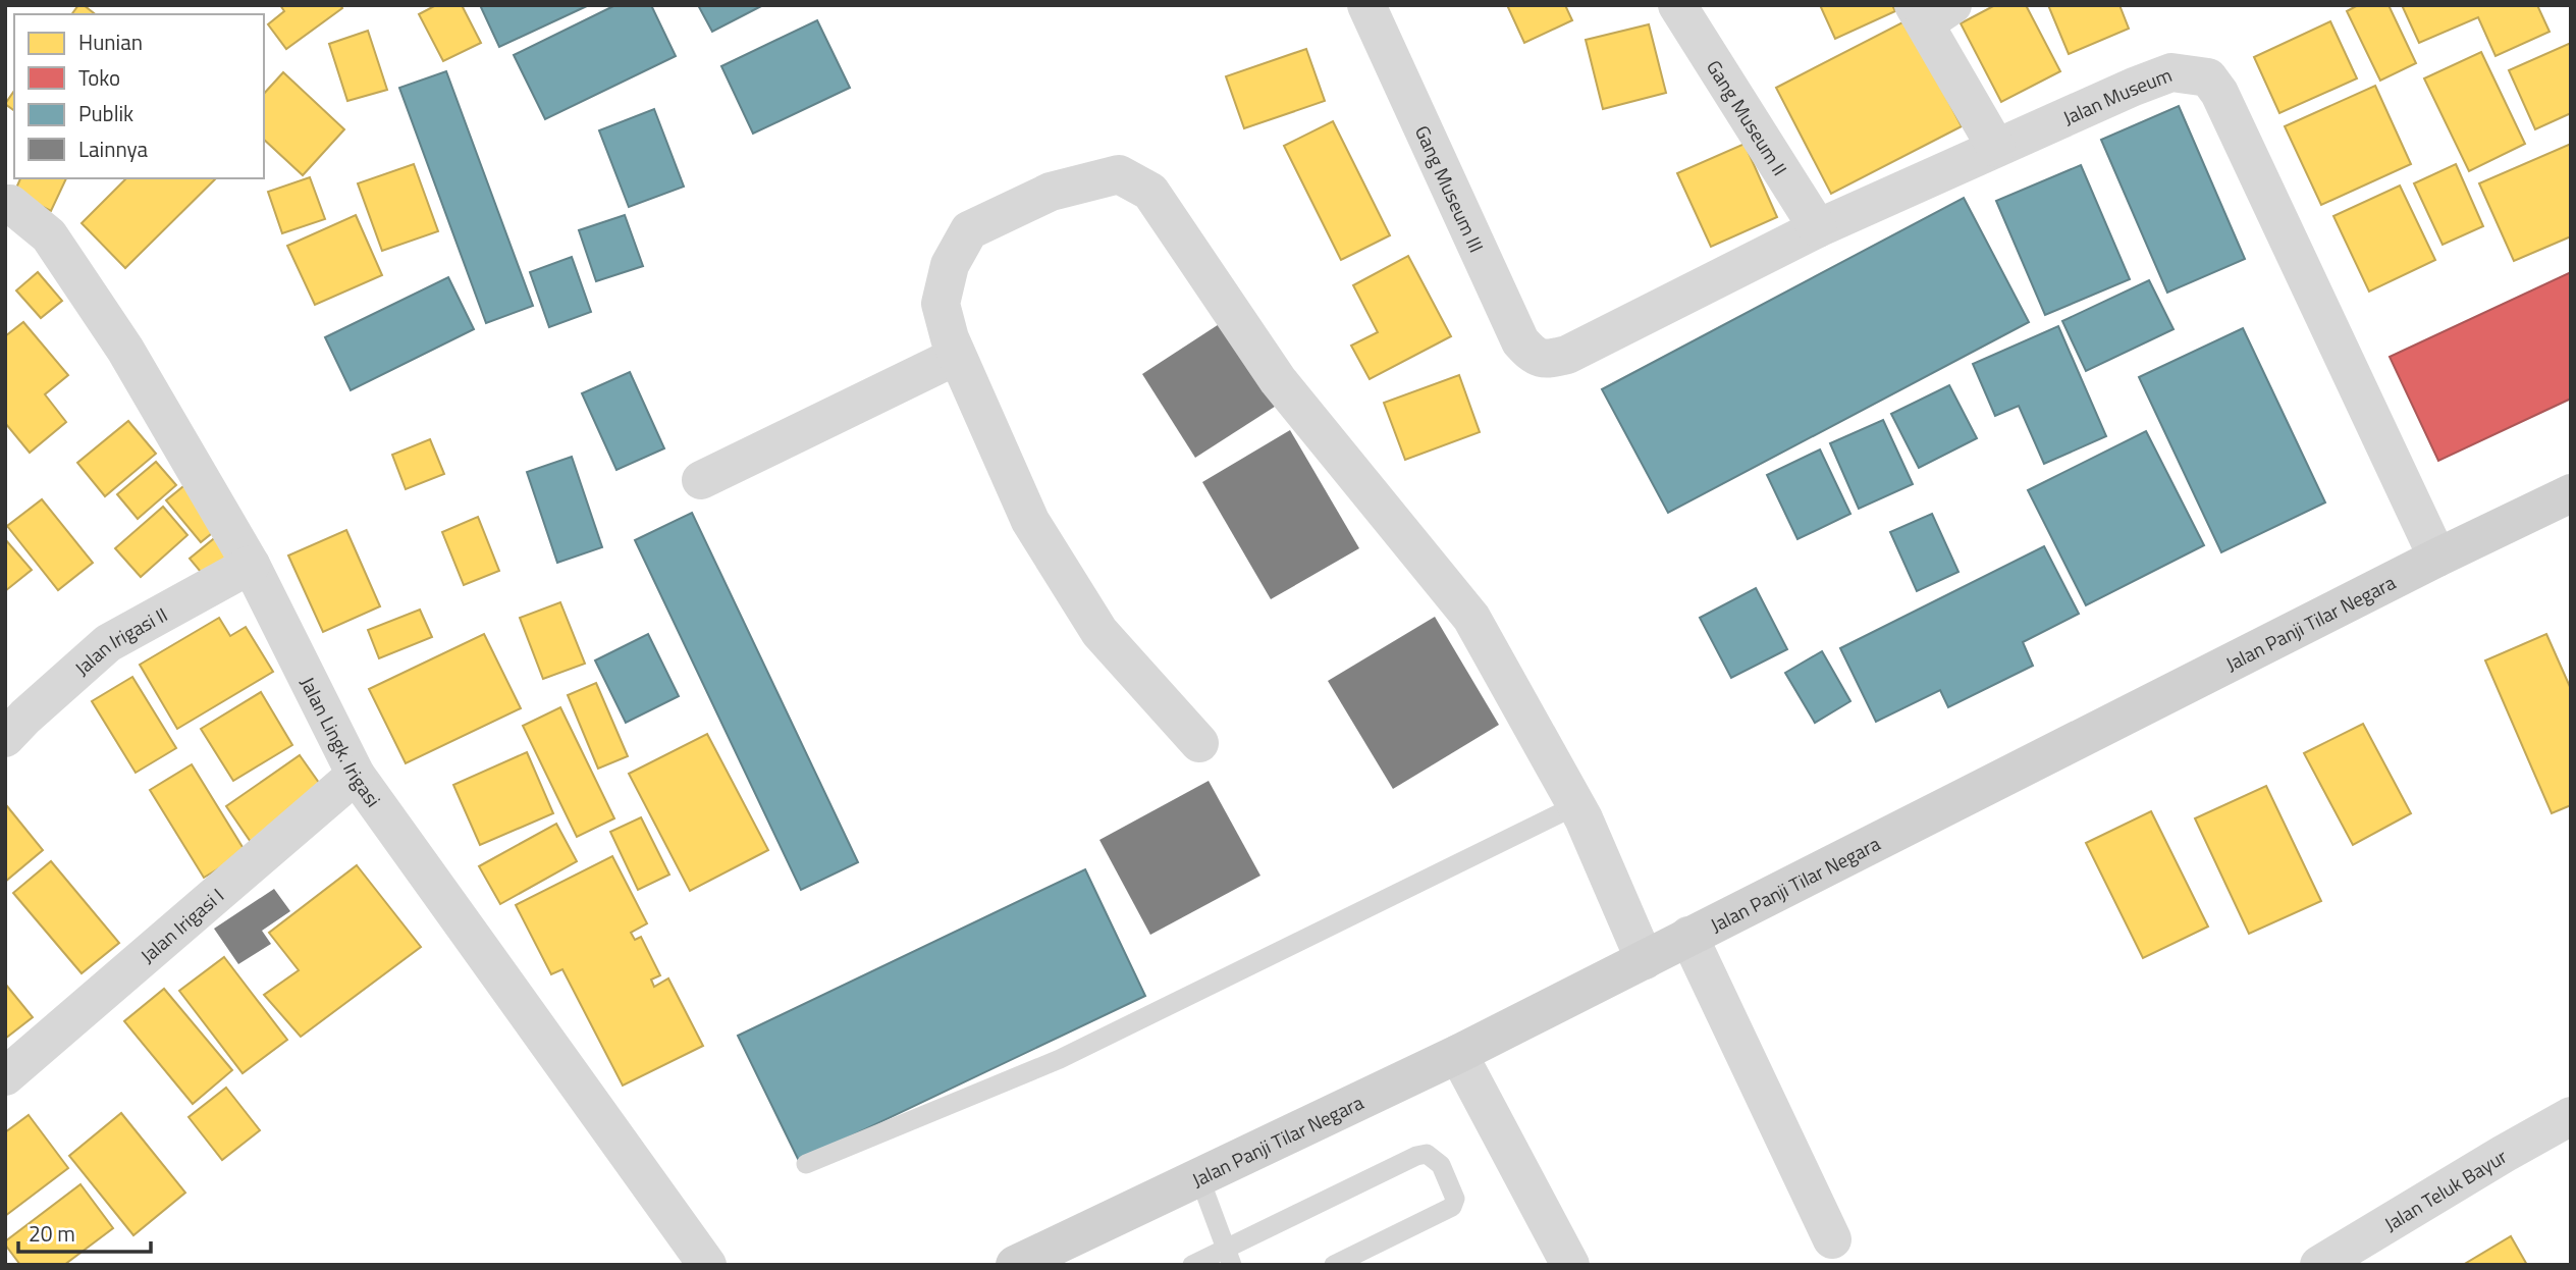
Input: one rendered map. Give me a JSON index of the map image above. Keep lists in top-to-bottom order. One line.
{"streets":{"main road":["Jalan Panji Tilar Negara"],"street":["Jalan Museum","Gang Museum II","Gang Museum III","Jalan Irigasi II","Jalan Lingk. Irigasi","Jalan Irigasi I","Jalan Teluk Bayur"]},"crossings":[["Jalan Museum","Gang Museum II"],["Jalan Museum","Gang Museum III"],["Jalan Museum","Jalan Panji Tilar Negara"],["Jalan Irigasi II","Jalan Lingk. Irigasi"],["Jalan Lingk. Irigasi","Jalan Irigasi I"]],"legend":["Hunian","Toko","Publik","Lainnya"],"scale_bar":"20 m"}
